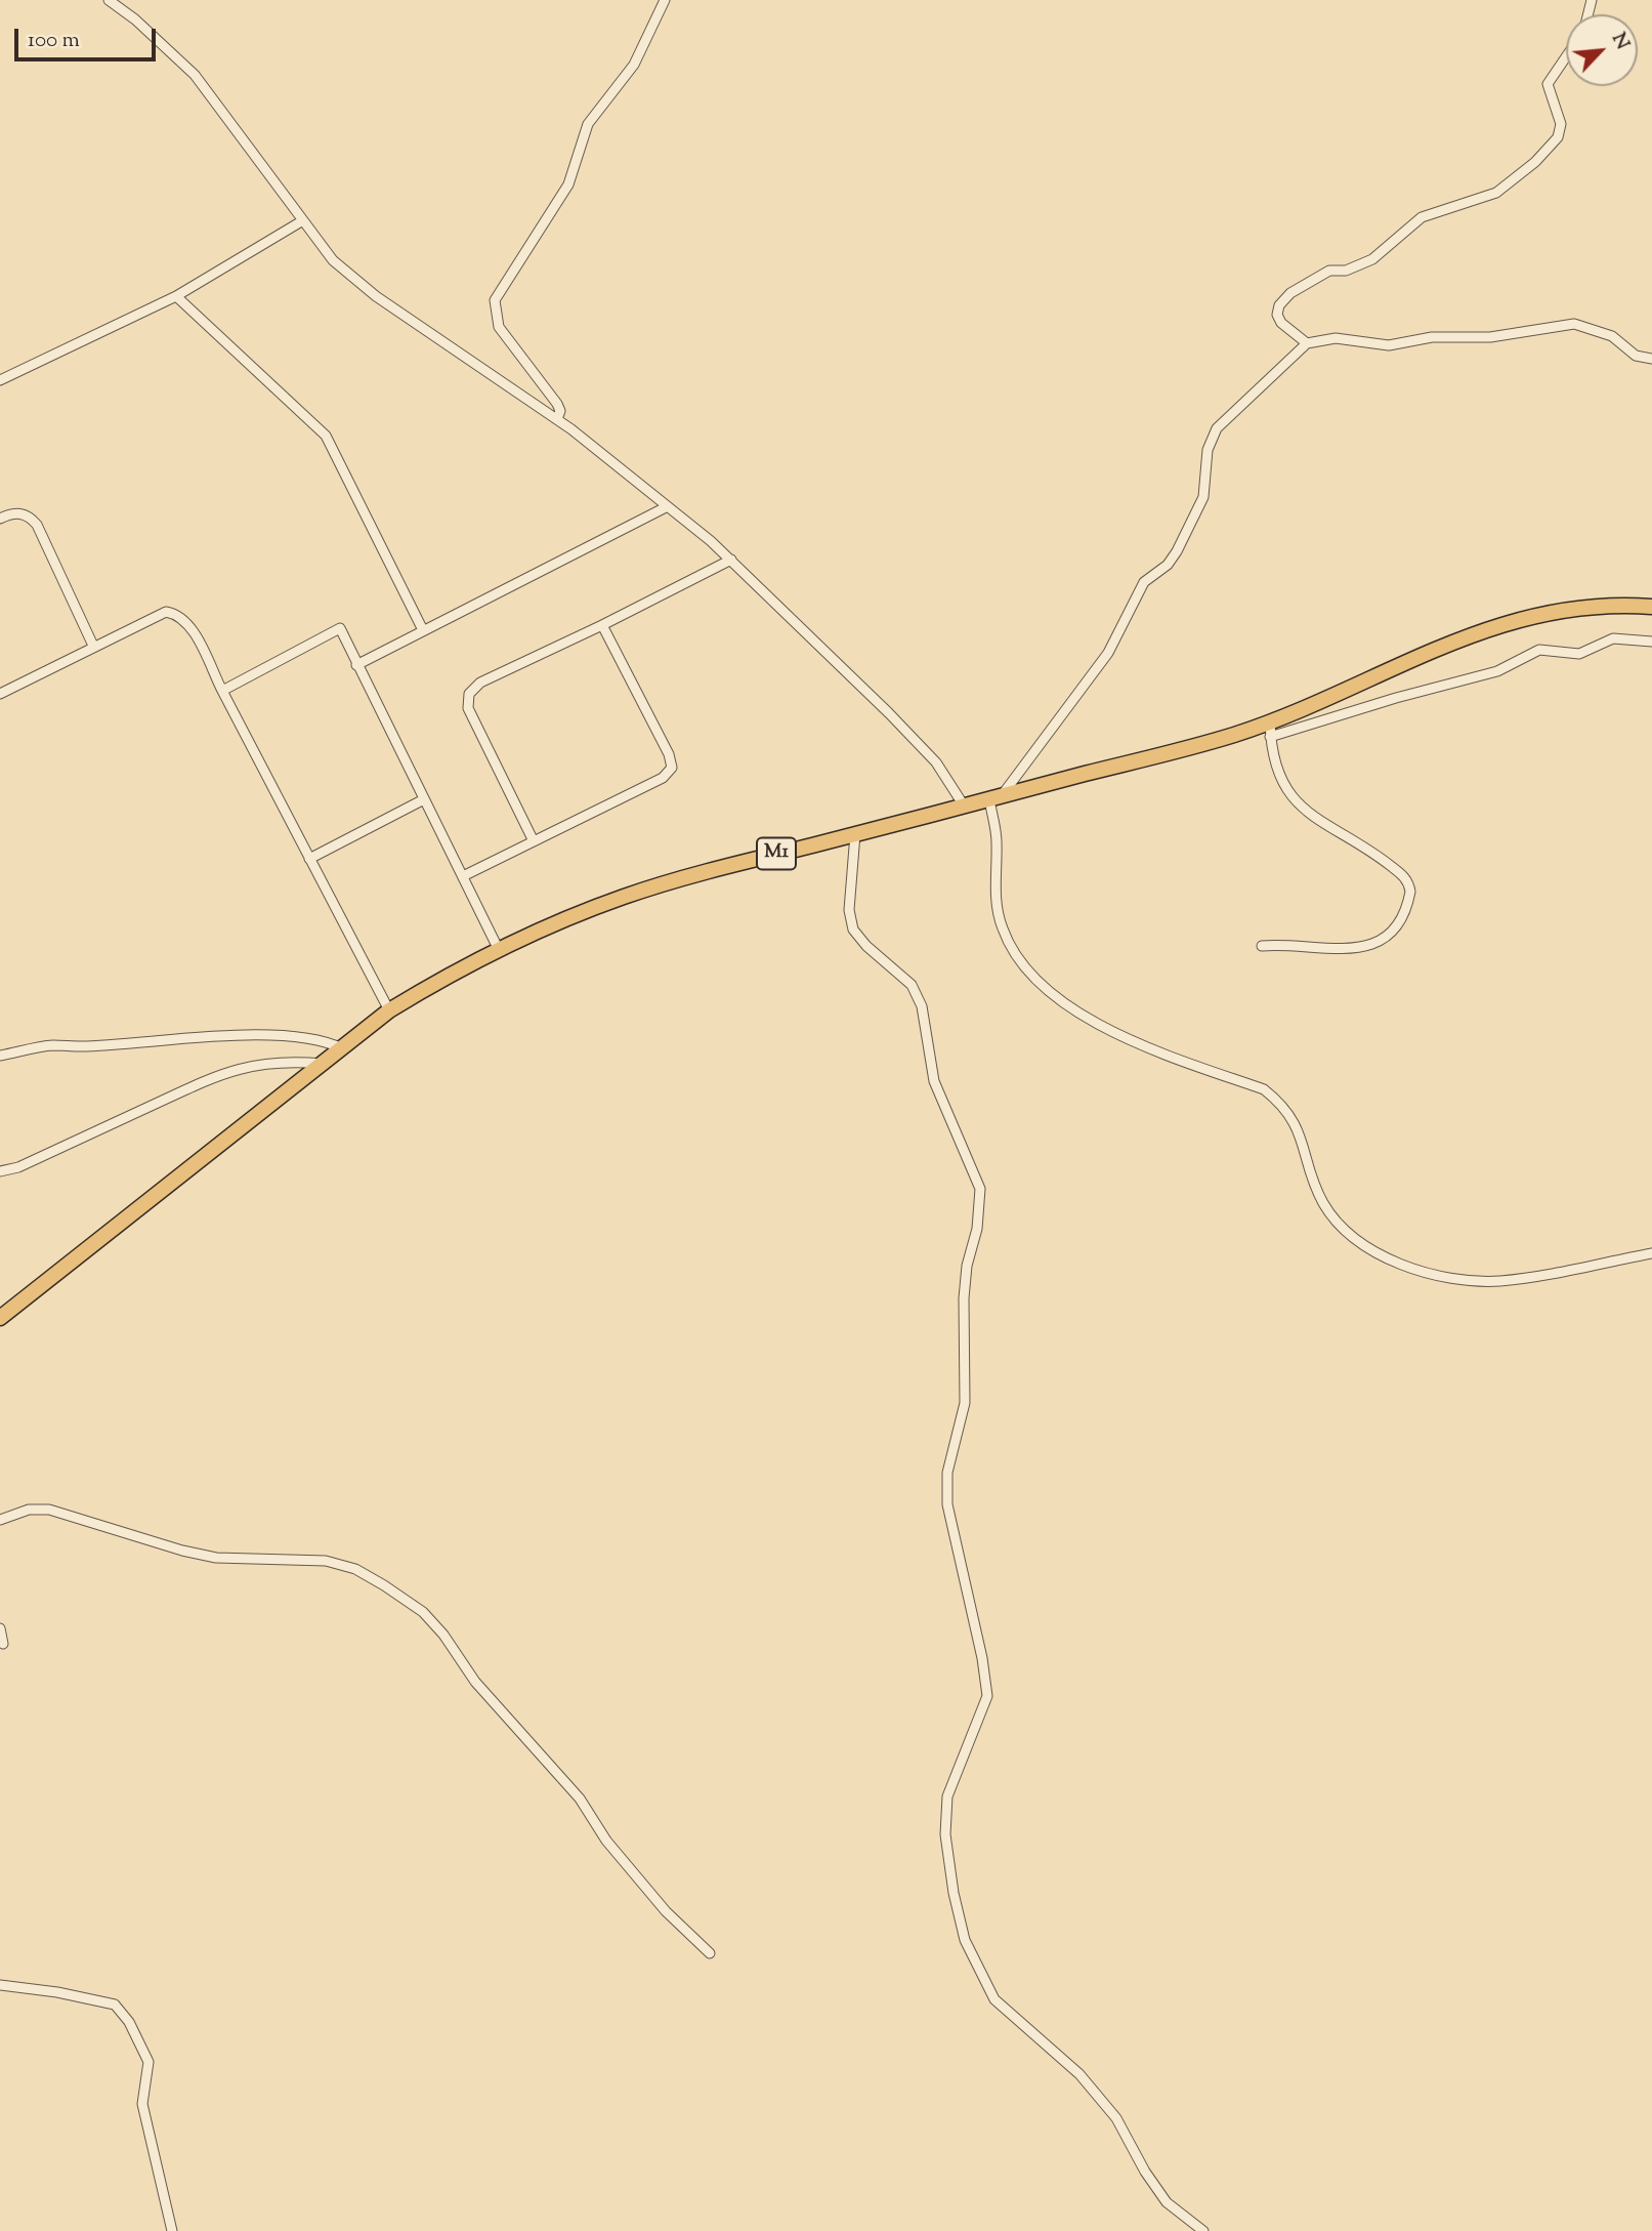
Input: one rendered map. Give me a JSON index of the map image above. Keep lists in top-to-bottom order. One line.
{"streets":{"highway":["M1"]},"scale_bar":"100 m","north":"top right"}
